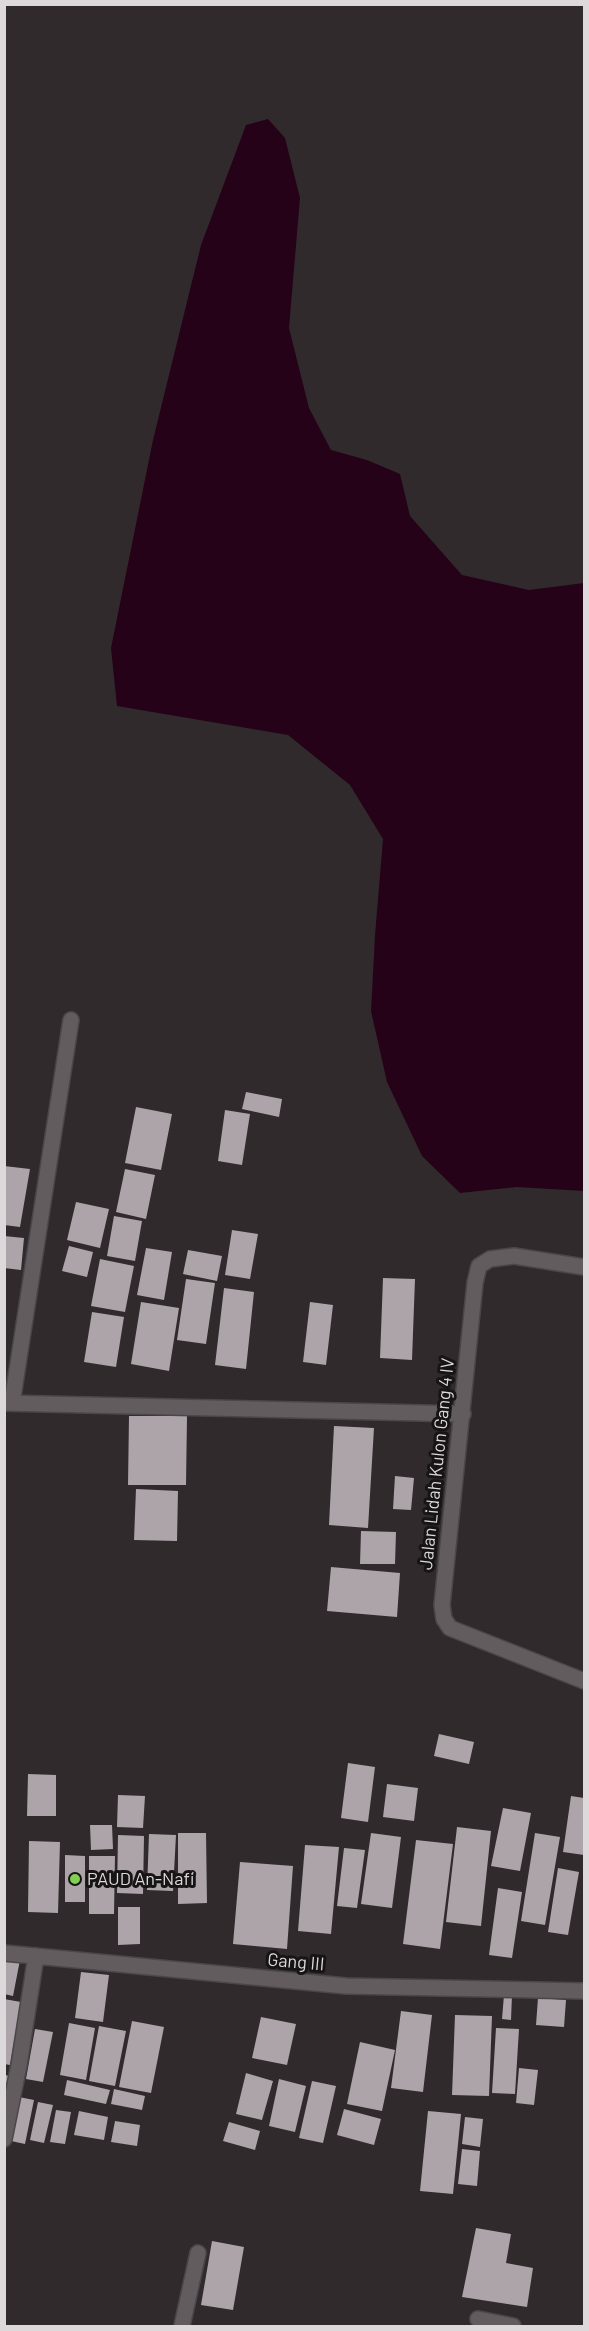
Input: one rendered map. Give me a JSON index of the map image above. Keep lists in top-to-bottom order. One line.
{"streets":{"street":["Jalan Lidah Kulon Gang 4 IV","Gang III"]},"places":["PAUD An-Nafi"]}
